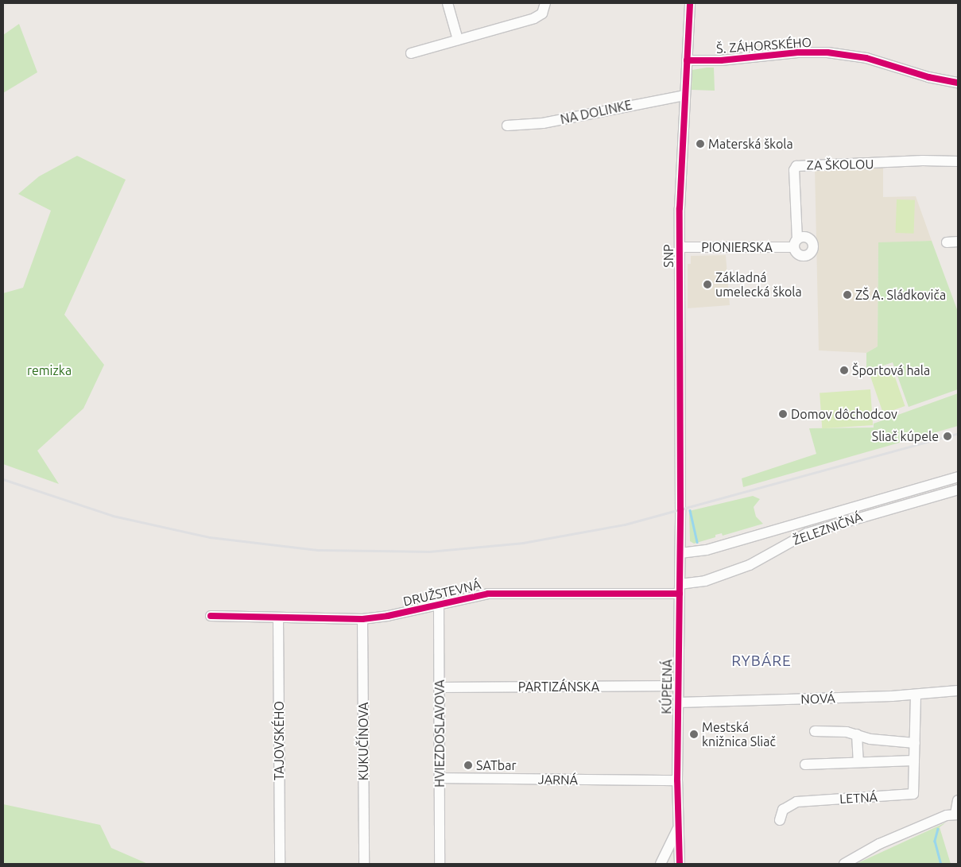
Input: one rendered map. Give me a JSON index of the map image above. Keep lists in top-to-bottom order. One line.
{"streets":{"street":["Š. ZÁHORSKÉHO","NA DOLINKE","ZA ŠKOLOU","PIONIERSKA","SNP","ŽELEZNIČNÁ","DRUŽSTEVNÁ","PARTIZÁNSKA","KÚPEĽNÁ","NOVÁ","HVIEZDOSLAVOVA","TAJOVSKÉHO","KUKUČÍNOVA","JARNÁ","LETNÁ"]},"crossings":[["Š. ZÁHORSKÉHO","SNP"],["NA DOLINKE","SNP"],["ZA ŠKOLOU","PIONIERSKA"],["PIONIERSKA","SNP"],["SNP","KÚPEĽNÁ"],["ŽELEZNIČNÁ","DRUŽSTEVNÁ"],["ŽELEZNIČNÁ","KÚPEĽNÁ"],["DRUŽSTEVNÁ","KÚPEĽNÁ"],["DRUŽSTEVNÁ","HVIEZDOSLAVOVA"],["DRUŽSTEVNÁ","TAJOVSKÉHO"],["DRUŽSTEVNÁ","KUKUČÍNOVA"],["PARTIZÁNSKA","KÚPEĽNÁ"],["PARTIZÁNSKA","HVIEZDOSLAVOVA"],["KÚPEĽNÁ","NOVÁ"],["KÚPEĽNÁ","JARNÁ"],["HVIEZDOSLAVOVA","JARNÁ"]],"districts":["RYBÁRE"],"parks":["remizka"],"places":["Materská škola","Základná umelecká škola","ZŠ A. Sládkoviča","Športová hala","Domov dôchodcov","Sliač kúpele","Mestská knižnica Sliač","SATbar"]}
